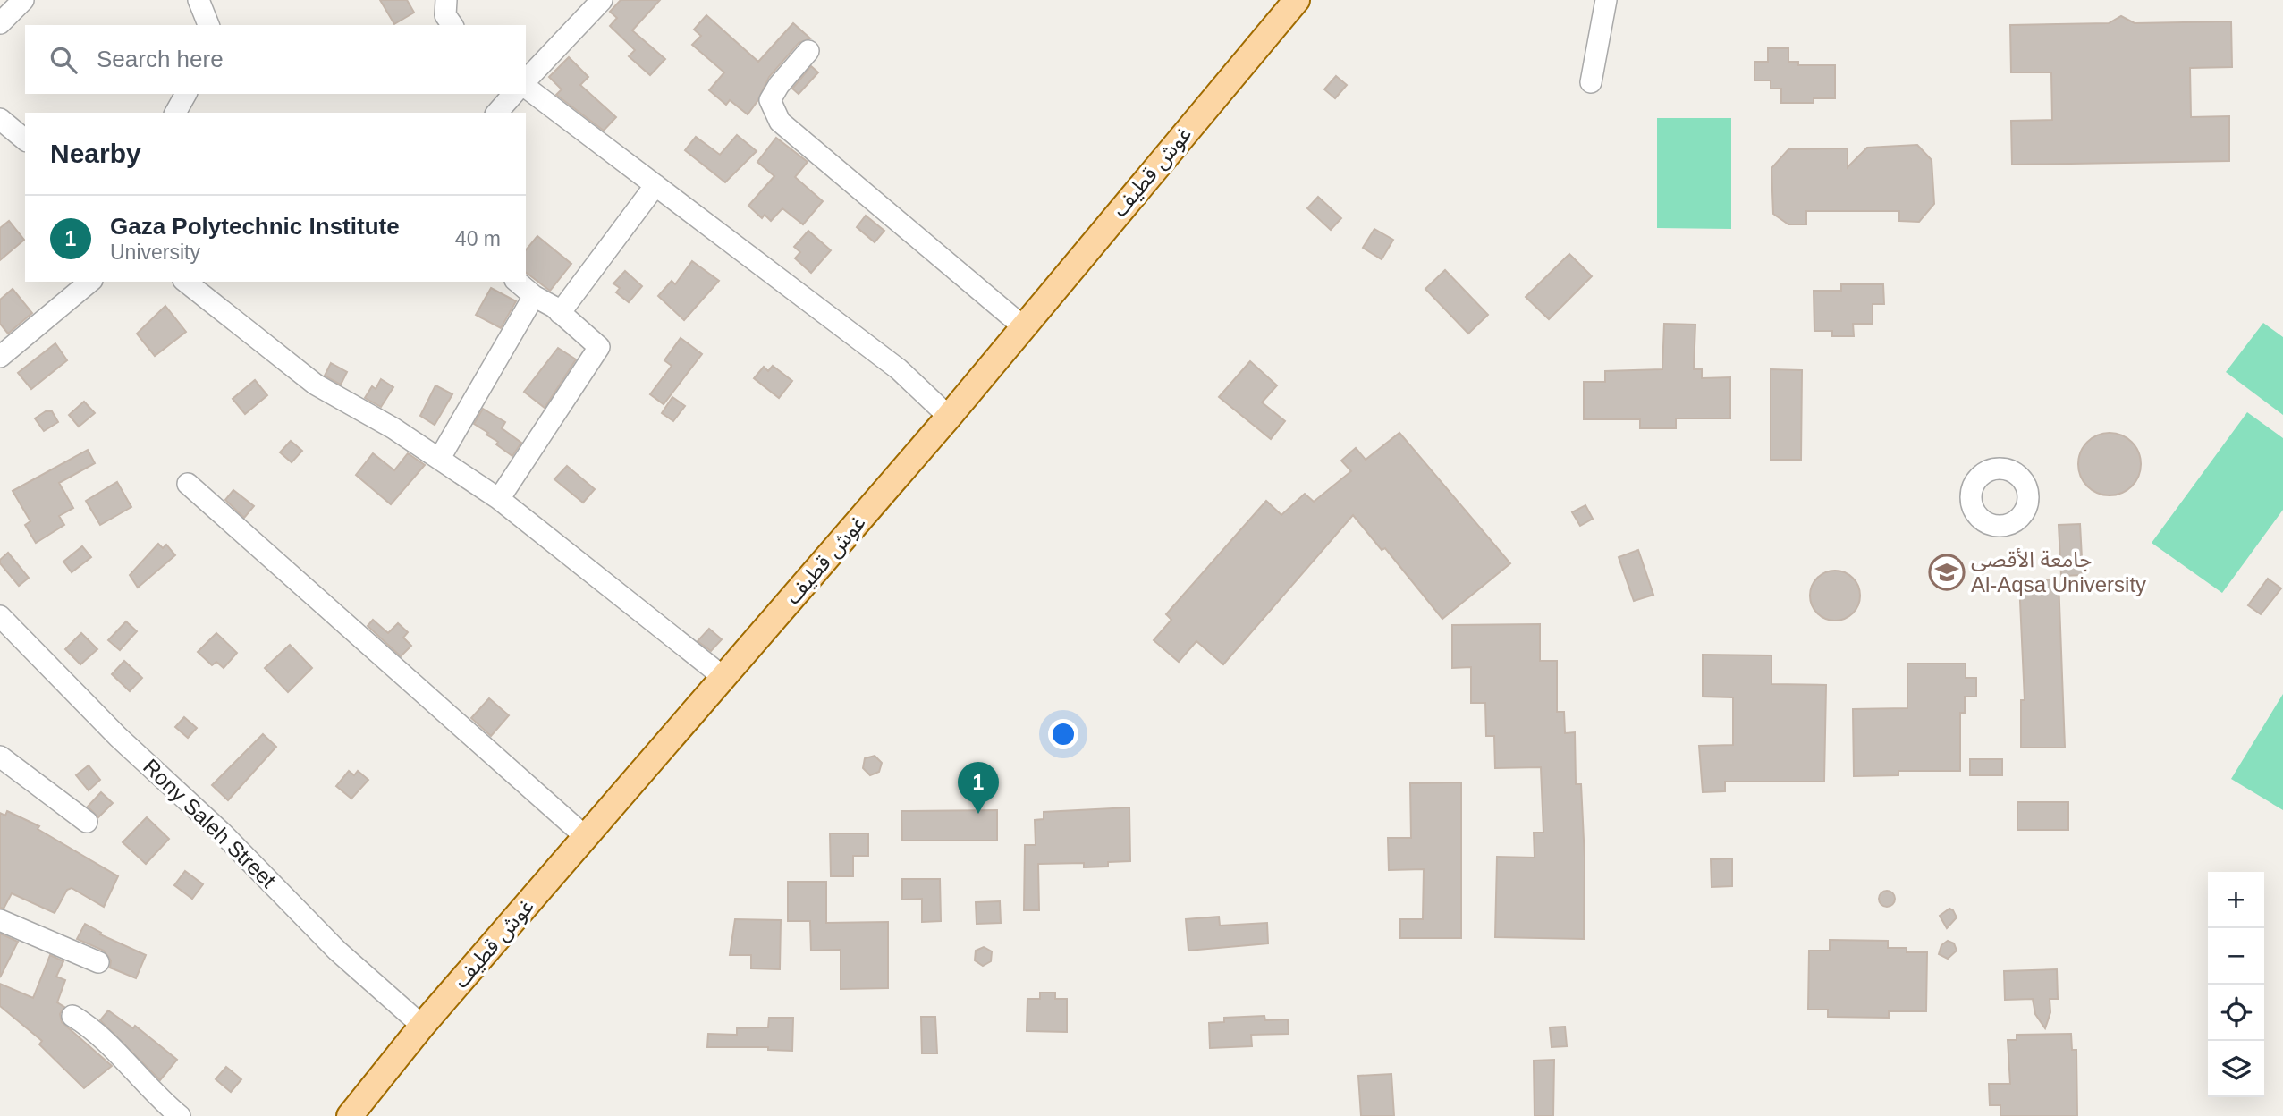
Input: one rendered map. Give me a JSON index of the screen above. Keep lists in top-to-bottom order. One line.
{"streets":{"main road":["غوش قطيف"],"street":["Rony Saleh Street"]},"crossings":[["غوش قطيف","Rony Saleh Street"]],"places":{"school or university":["جامعة الأقصى Al-Aqsa University"]},"page":{"search":"Search here","heading":"Nearby","list":[{"mark":"1","name":"Gaza Polytechnic Institute","note":"University","value":"40 m"}],"pins":"1","map_buttons":["+","−"]}}
